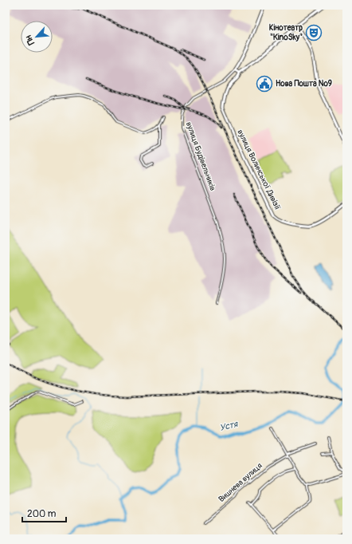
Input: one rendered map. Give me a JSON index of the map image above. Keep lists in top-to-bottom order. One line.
{"streets":{"street":["вулиця Будівельників","вулиця Волинської Дивізії","Вишнева вулиця"]},"water":["Устя"],"places":{"theatre":["Кінотеатр \"KinoSky\""],"public building":["Нова Пошта №9"]},"scale_bar":"200 m","north":"bottom left"}
